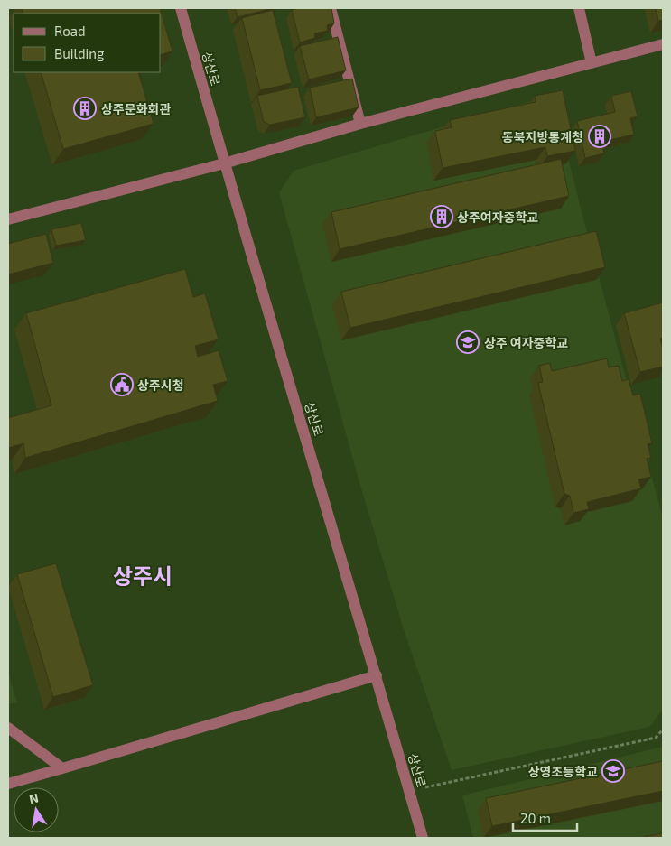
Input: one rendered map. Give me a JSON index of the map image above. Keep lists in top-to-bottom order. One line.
{"streets":{"street":["상산로"]},"districts":["상주시"],"places":{"building":["상주문화회관","동북지방통계청","상주여자중학교"],"school or university":["상주 여자중학교","상영초등학교"],"public building":["상주시청"]},"legend":["Road","Building"],"scale_bar":"20 m","north":"top"}
